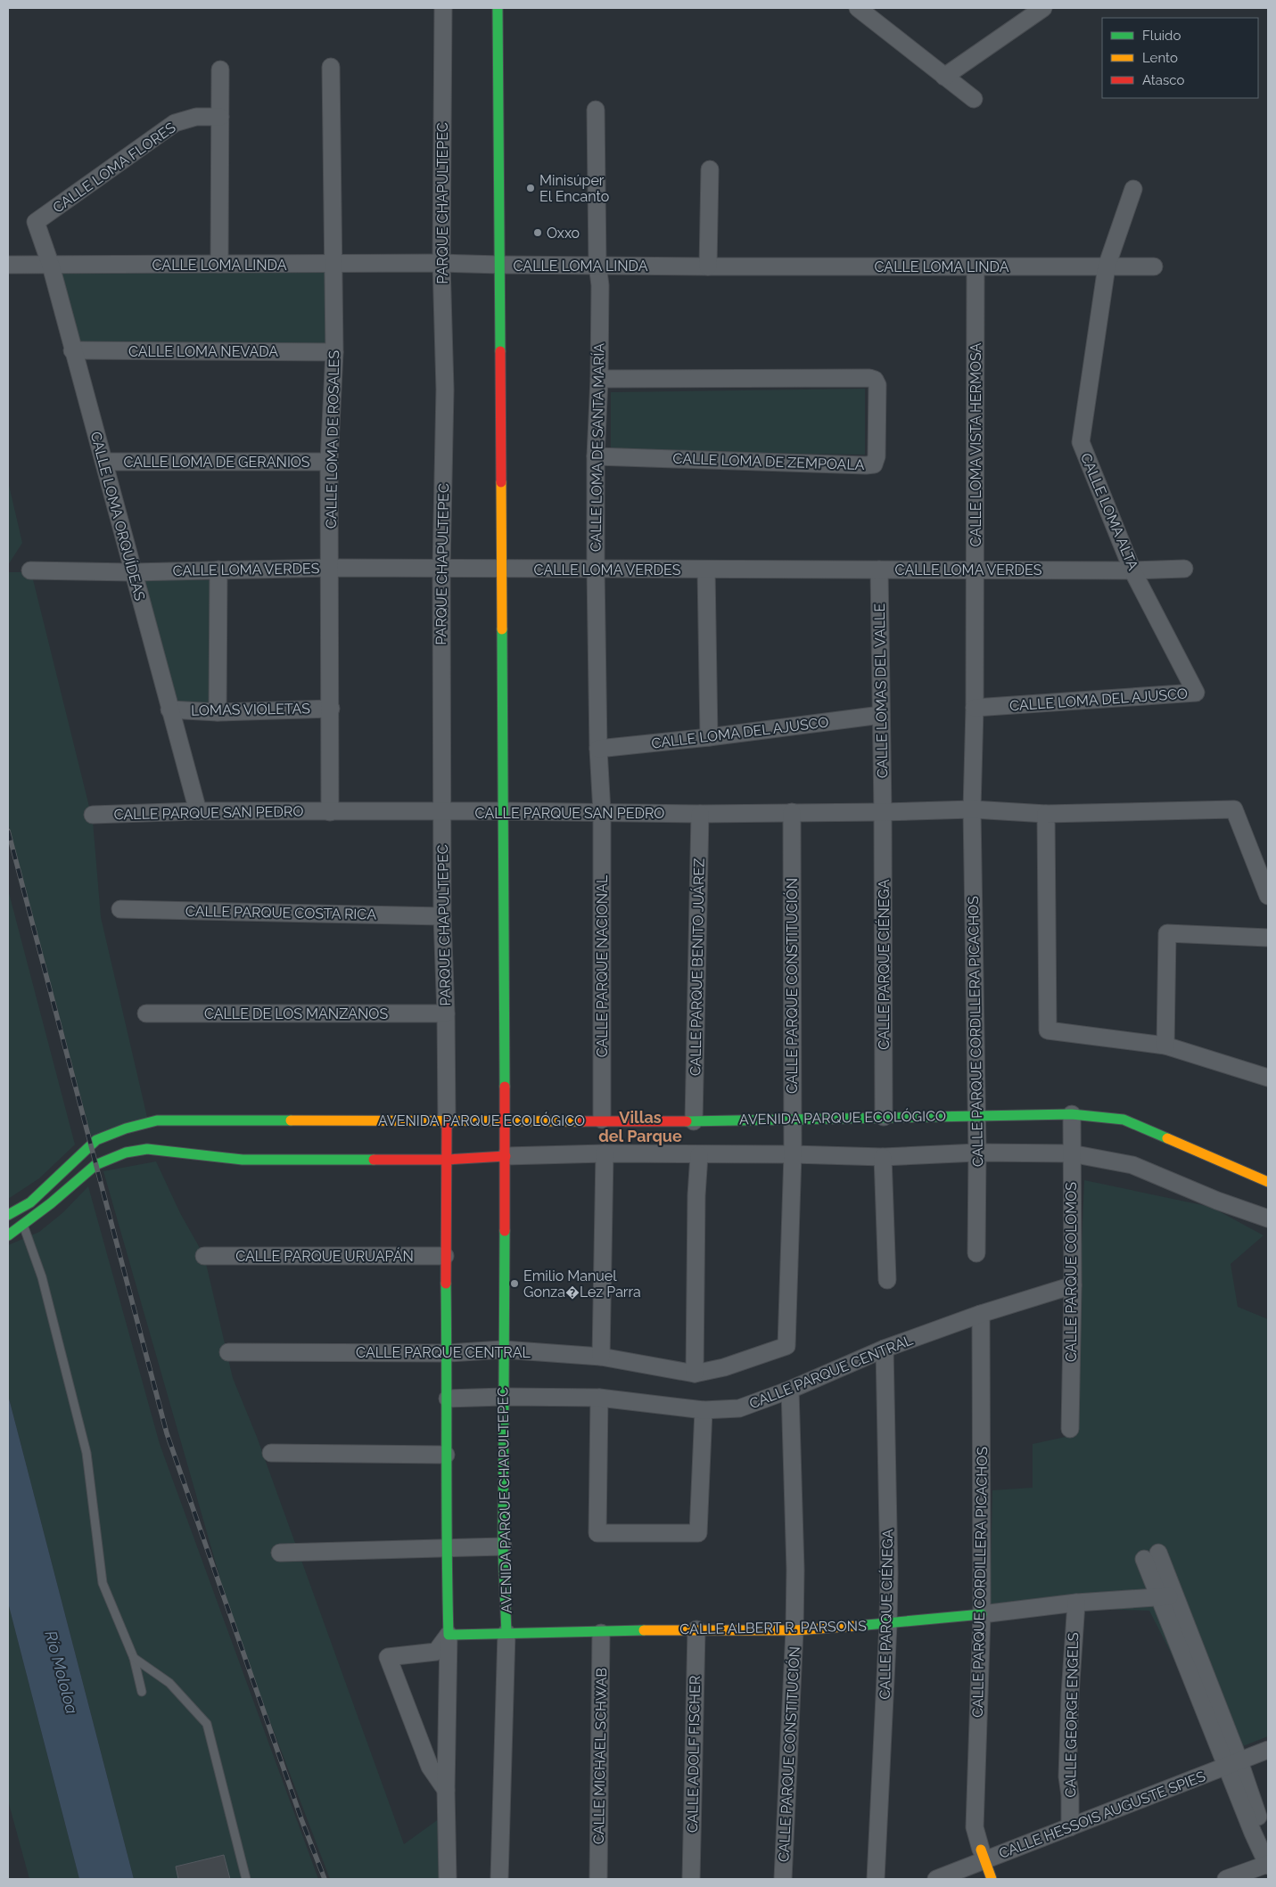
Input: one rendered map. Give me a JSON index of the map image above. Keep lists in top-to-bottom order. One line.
{"streets":{"street":["CALLE LOMA FLORES","PARQUE CHAPULTEPEC","CALLE LOMA LINDA","CALLE LOMA NEVADA","CALLE LOMA DE ROSALES","CALLE LOMA VISTA HERMOSA","CALLE LOMA DE SANTA MARÍA","CALLE LOMA DE GERANIOS","CALLE LOMA DE ZEMPOALA","CALLE LOMA ALTA","CALLE LOMA ORQUÍDEAS","CALLE LOMA VERDES","CALLE LOMAS DEL VALLE","CALLE LOMA DEL AJUSCO","LOMAS VIOLETAS","CALLE PARQUE SAN PEDRO","CALLE PARQUE COSTA RICA","CALLE PARQUE CIÉNEGA","CALLE PARQUE NACIONAL","CALLE PARQUE BENITO JUÁREZ","CALLE PARQUE CONSTITUCIÓN","CALLE DE LOS MANZANOS","CALLE PARQUE CORDILLERA PICACHOS","AVENIDA PARQUE ECOLÓGICO","CALLE PARQUE URUAPÁN","CALLE PARQUE COLOMOS","CALLE PARQUE CENTRAL","AVENIDA PARQUE CHAPULTEPEC","CALLE ALBERT R. PARSONS","CALLE GEORGE ENGELS","CALLE ADOLF FISCHER","CALLE MICHAEL SCHWAB","CALLE HESSOIS AUGUSTE SPIES"]},"crossings":[["CALLE LOMA FLORES","CALLE LOMA ORQUÍDEAS"],["PARQUE CHAPULTEPEC","CALLE LOMA LINDA"],["PARQUE CHAPULTEPEC","CALLE LOMA VERDES"],["PARQUE CHAPULTEPEC","CALLE PARQUE SAN PEDRO"],["PARQUE CHAPULTEPEC","CALLE PARQUE COSTA RICA"],["PARQUE CHAPULTEPEC","CALLE DE LOS MANZANOS"],["PARQUE CHAPULTEPEC","AVENIDA PARQUE ECOLÓGICO"],["CALLE LOMA LINDA","CALLE LOMA DE ROSALES"],["CALLE LOMA LINDA","CALLE LOMA VISTA HERMOSA"],["CALLE LOMA LINDA","CALLE LOMA DE SANTA MARÍA"],["CALLE LOMA LINDA","CALLE LOMA ALTA"],["CALLE LOMA LINDA","CALLE LOMA ORQUÍDEAS"],["CALLE LOMA NEVADA","CALLE LOMA DE ROSALES"],["CALLE LOMA NEVADA","CALLE LOMA ORQUÍDEAS"],["CALLE LOMA DE ROSALES","CALLE LOMA DE GERANIOS"],["CALLE LOMA DE ROSALES","CALLE LOMA VERDES"],["CALLE LOMA DE ROSALES","LOMAS VIOLETAS"],["CALLE LOMA DE ROSALES","CALLE PARQUE SAN PEDRO"],["CALLE LOMA VISTA HERMOSA","CALLE LOMA VERDES"],["CALLE LOMA VISTA HERMOSA","CALLE LOMA DEL AJUSCO"],["CALLE LOMA VISTA HERMOSA","CALLE PARQUE SAN PEDRO"],["CALLE LOMA VISTA HERMOSA","CALLE PARQUE CORDILLERA PICACHOS"],["CALLE LOMA DE SANTA MARÍA","CALLE LOMA DE ZEMPOALA"],["CALLE LOMA DE SANTA MARÍA","CALLE LOMA VERDES"],["CALLE LOMA DE SANTA MARÍA","CALLE LOMA DEL AJUSCO"],["CALLE LOMA DE SANTA MARÍA","CALLE PARQUE SAN PEDRO"],["CALLE LOMA DE SANTA MARÍA","CALLE PARQUE NACIONAL"],["CALLE LOMA DE GERANIOS","CALLE LOMA ORQUÍDEAS"],["CALLE LOMA ALTA","CALLE LOMA VERDES"],["CALLE LOMA ALTA","CALLE LOMA DEL AJUSCO"],["CALLE LOMA ORQUÍDEAS","CALLE LOMA VERDES"],["CALLE LOMA ORQUÍDEAS","LOMAS VIOLETAS"],["CALLE LOMA ORQUÍDEAS","CALLE PARQUE SAN PEDRO"],["CALLE LOMA VERDES","CALLE LOMAS DEL VALLE"],["CALLE LOMAS DEL VALLE","CALLE LOMA DEL AJUSCO"],["CALLE LOMAS DEL VALLE","CALLE PARQUE SAN PEDRO"],["CALLE LOMAS DEL VALLE","CALLE PARQUE CIÉNEGA"],["CALLE PARQUE SAN PEDRO","CALLE PARQUE CIÉNEGA"],["CALLE PARQUE SAN PEDRO","CALLE PARQUE NACIONAL"],["CALLE PARQUE SAN PEDRO","CALLE PARQUE BENITO JUÁREZ"],["CALLE PARQUE SAN PEDRO","CALLE PARQUE CONSTITUCIÓN"],["CALLE PARQUE SAN PEDRO","CALLE PARQUE CORDILLERA PICACHOS"],["CALLE PARQUE CIÉNEGA","AVENIDA PARQUE ECOLÓGICO"],["CALLE PARQUE CIÉNEGA","CALLE PARQUE CENTRAL"],["CALLE PARQUE CIÉNEGA","CALLE ALBERT R. PARSONS"],["CALLE PARQUE NACIONAL","AVENIDA PARQUE ECOLÓGICO"],["CALLE PARQUE BENITO JUÁREZ","AVENIDA PARQUE ECOLÓGICO"],["CALLE PARQUE CONSTITUCIÓN","AVENIDA PARQUE ECOLÓGICO"],["CALLE PARQUE CONSTITUCIÓN","CALLE PARQUE CENTRAL"],["CALLE PARQUE CONSTITUCIÓN","CALLE ALBERT R. PARSONS"],["CALLE PARQUE CORDILLERA PICACHOS","AVENIDA PARQUE ECOLÓGICO"],["CALLE PARQUE CORDILLERA PICACHOS","CALLE PARQUE CENTRAL"],["CALLE PARQUE CORDILLERA PICACHOS","CALLE ALBERT R. PARSONS"],["CALLE PARQUE CORDILLERA PICACHOS","CALLE HESSOIS AUGUSTE SPIES"],["AVENIDA PARQUE ECOLÓGICO","CALLE PARQUE COLOMOS"],["AVENIDA PARQUE ECOLÓGICO","AVENIDA PARQUE CHAPULTEPEC"],["CALLE PARQUE COLOMOS","CALLE PARQUE CENTRAL"],["CALLE PARQUE CENTRAL","AVENIDA PARQUE CHAPULTEPEC"],["AVENIDA PARQUE CHAPULTEPEC","CALLE ALBERT R. PARSONS"],["CALLE ALBERT R. PARSONS","CALLE GEORGE ENGELS"],["CALLE ALBERT R. PARSONS","CALLE ADOLF FISCHER"],["CALLE ALBERT R. PARSONS","CALLE MICHAEL SCHWAB"],["CALLE GEORGE ENGELS","CALLE HESSOIS AUGUSTE SPIES"]],"districts":["Villas del Parque"],"water":["Río Mololoa"],"places":["Minisúper El Encanto","Oxxo","Emilio Manuel Gonza�Lez Parra"],"legend":["Fluido","Lento","Atasco"]}
